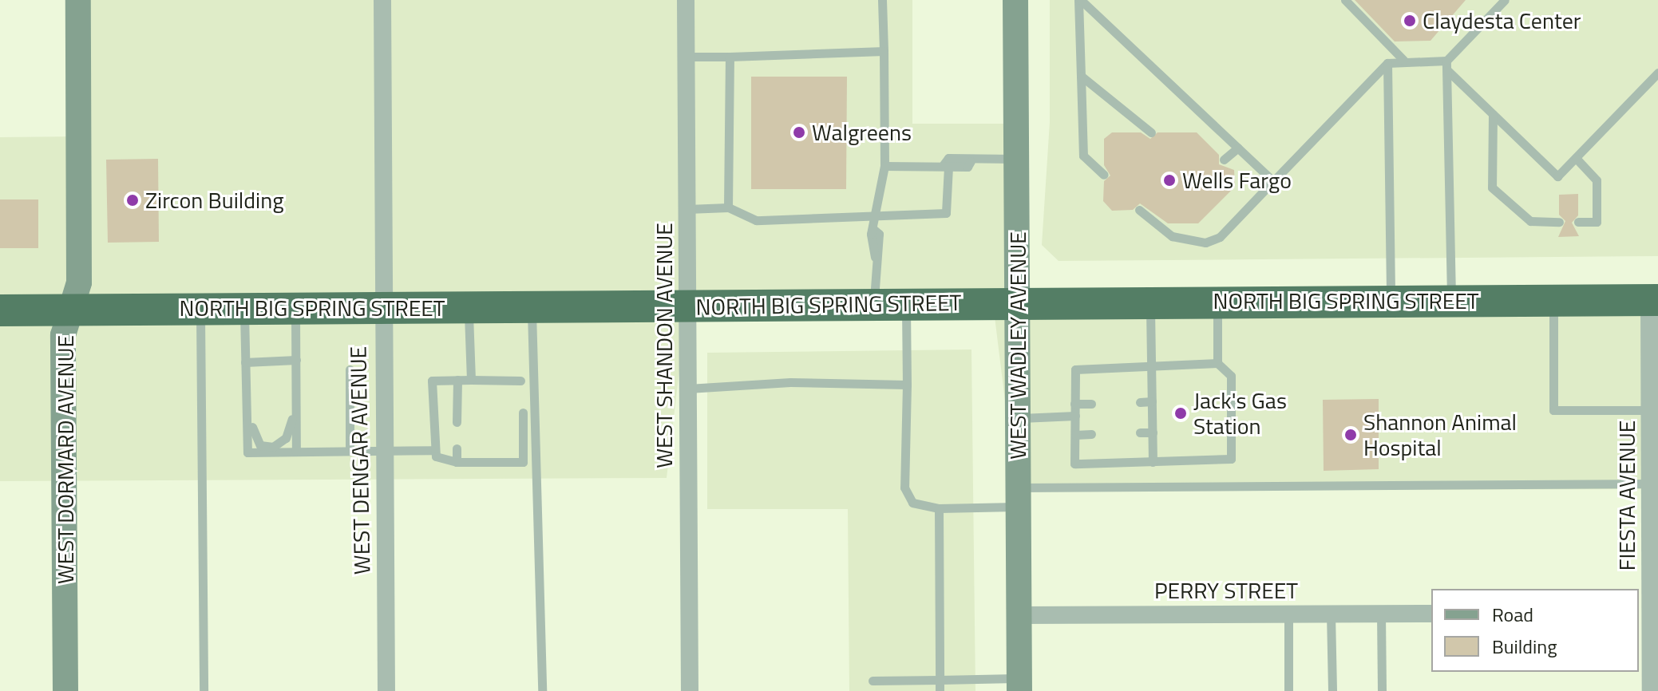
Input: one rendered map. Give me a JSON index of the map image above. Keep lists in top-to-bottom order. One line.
{"streets":{"highway":["NORTH BIG SPRING STREET"],"street":["WEST SHANDON AVENUE","WEST WADLEY AVENUE","WEST DORMARD AVENUE","WEST DENGAR AVENUE","FIESTA AVENUE","PERRY STREET"]},"crossings":[["NORTH BIG SPRING STREET","WEST SHANDON AVENUE"],["NORTH BIG SPRING STREET","WEST WADLEY AVENUE"],["NORTH BIG SPRING STREET","WEST DORMARD AVENUE"],["NORTH BIG SPRING STREET","WEST DENGAR AVENUE"],["NORTH BIG SPRING STREET","FIESTA AVENUE"],["WEST WADLEY AVENUE","PERRY STREET"]],"places":["Claydesta Center","Walgreens","Wells Fargo","Zircon Building","Jack's Gas Station","Shannon Animal Hospital"],"legend":["Road","Building"]}
